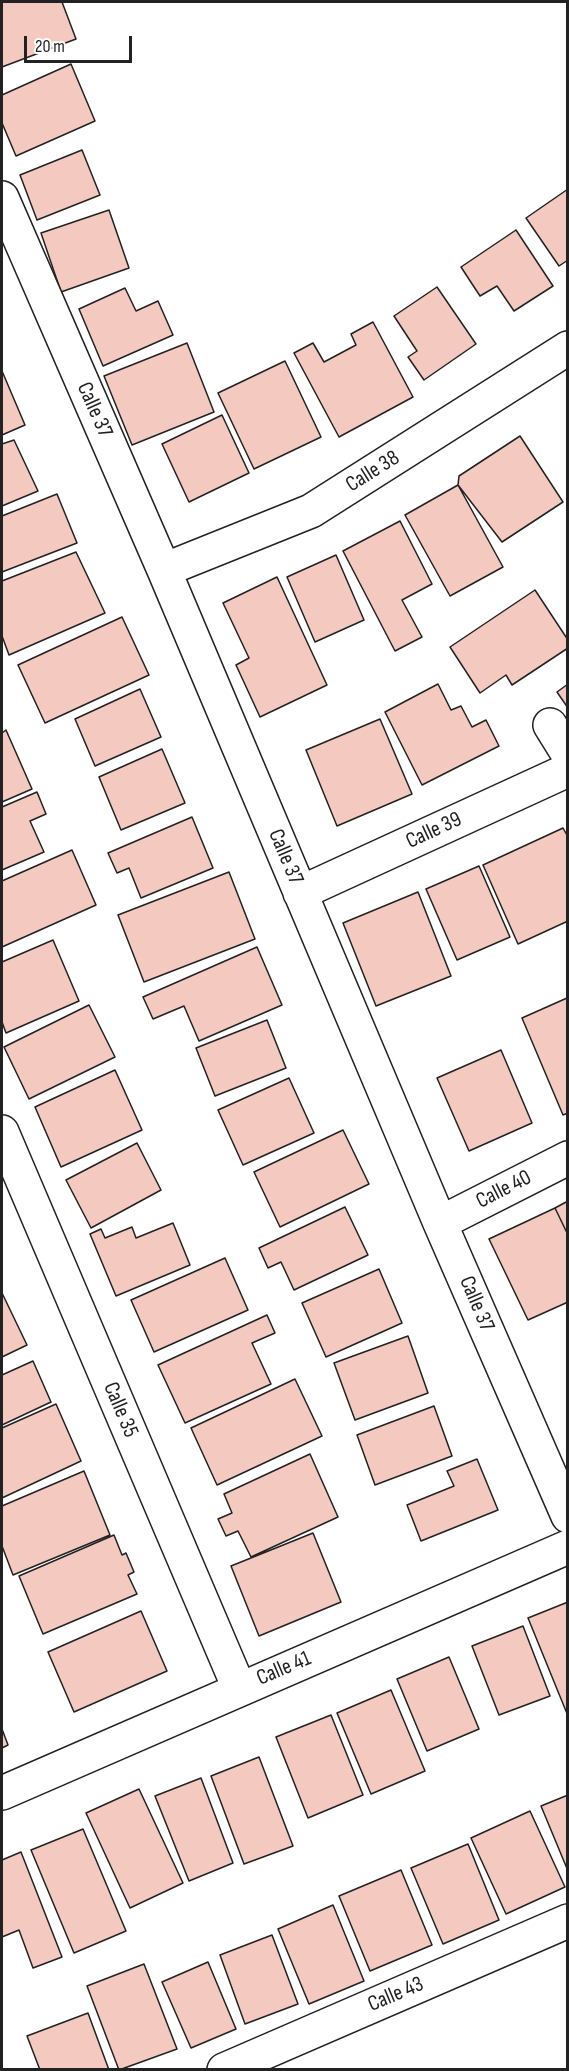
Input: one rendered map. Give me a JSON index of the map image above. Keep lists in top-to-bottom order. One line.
{"streets":{"street":["Calle 37","Calle 38","Calle 39","Calle 40","Calle 35","Calle 41","Calle 43"]},"crossings":[["Calle 37","Calle 38"],["Calle 37","Calle 39"],["Calle 37","Calle 40"],["Calle 35","Calle 41"]],"scale_bar":"20 m"}
